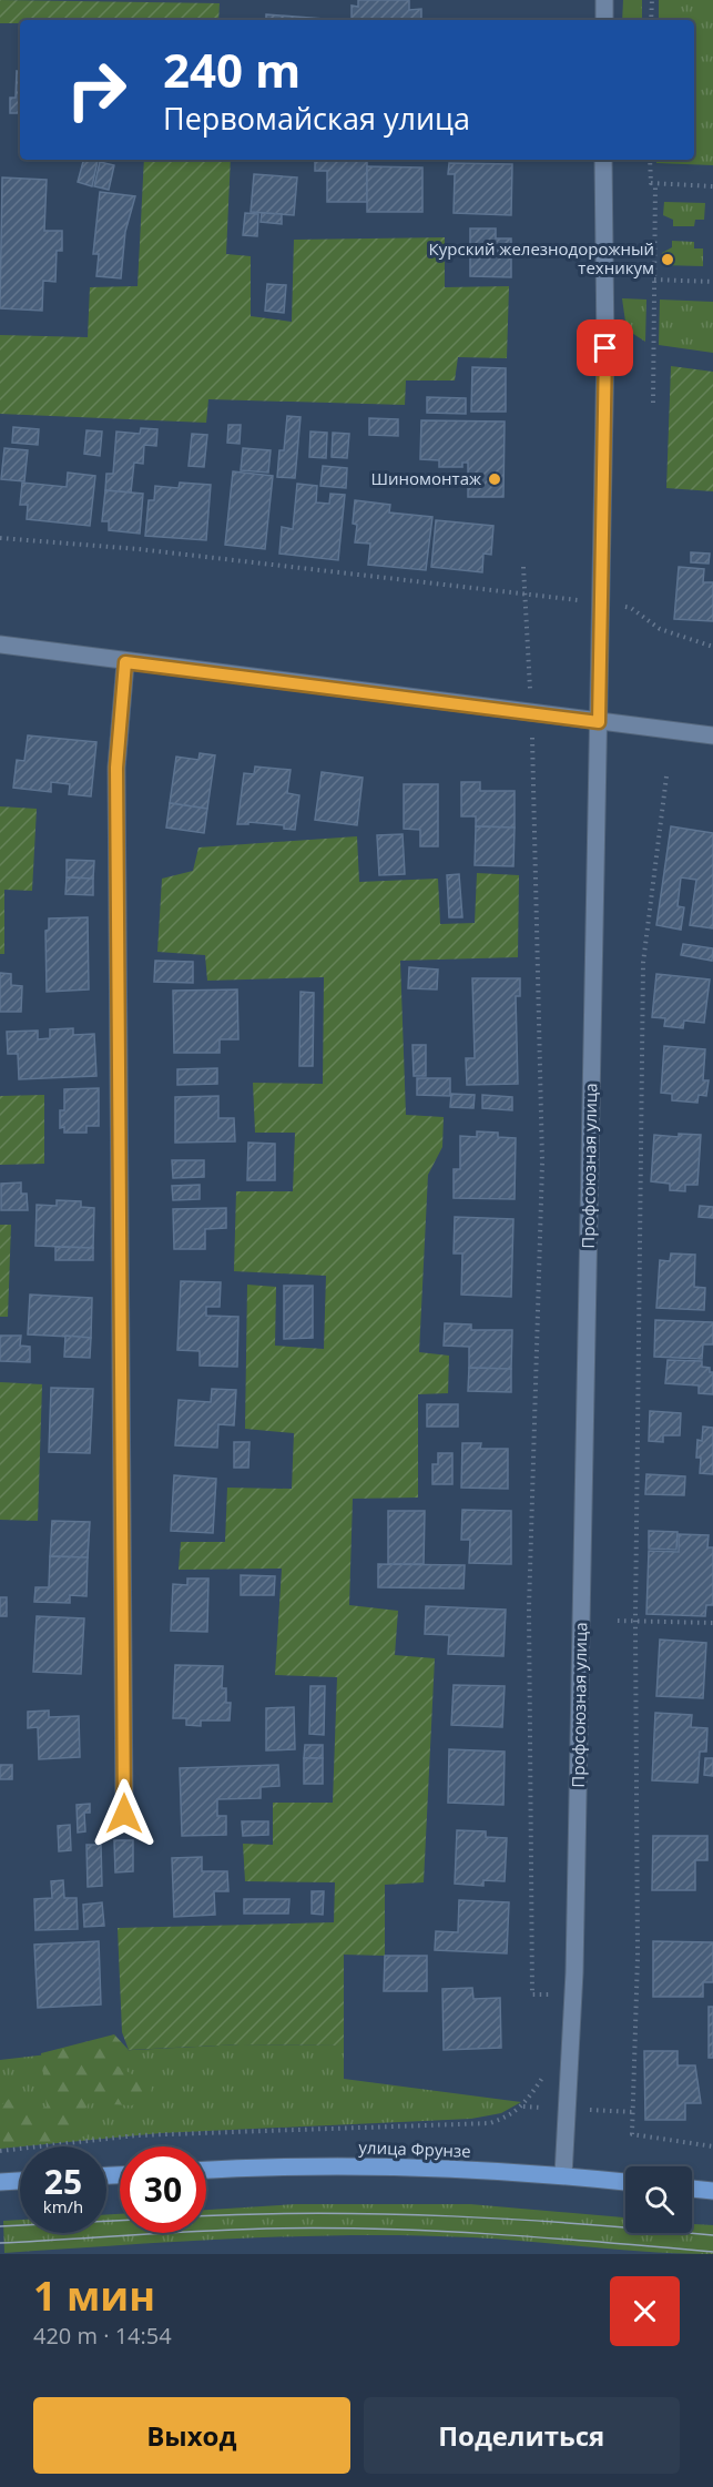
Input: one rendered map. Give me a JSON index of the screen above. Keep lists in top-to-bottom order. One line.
{"streets":{"main road":["улица Фрунзе"],"street":["Профсоюзная улица"]},"crossings":[["Профсоюзная улица","улица Фрунзе"]],"places":["Курский железнодорожный техникум","Шиномонтаж"],"page":{"turn":["240 m","Первомайская улица"],"speed":"25 km/h","limit":"30","heading":["1 мин","420 m · 14:54"],"buttons":["Выход","Поделиться"]}}
